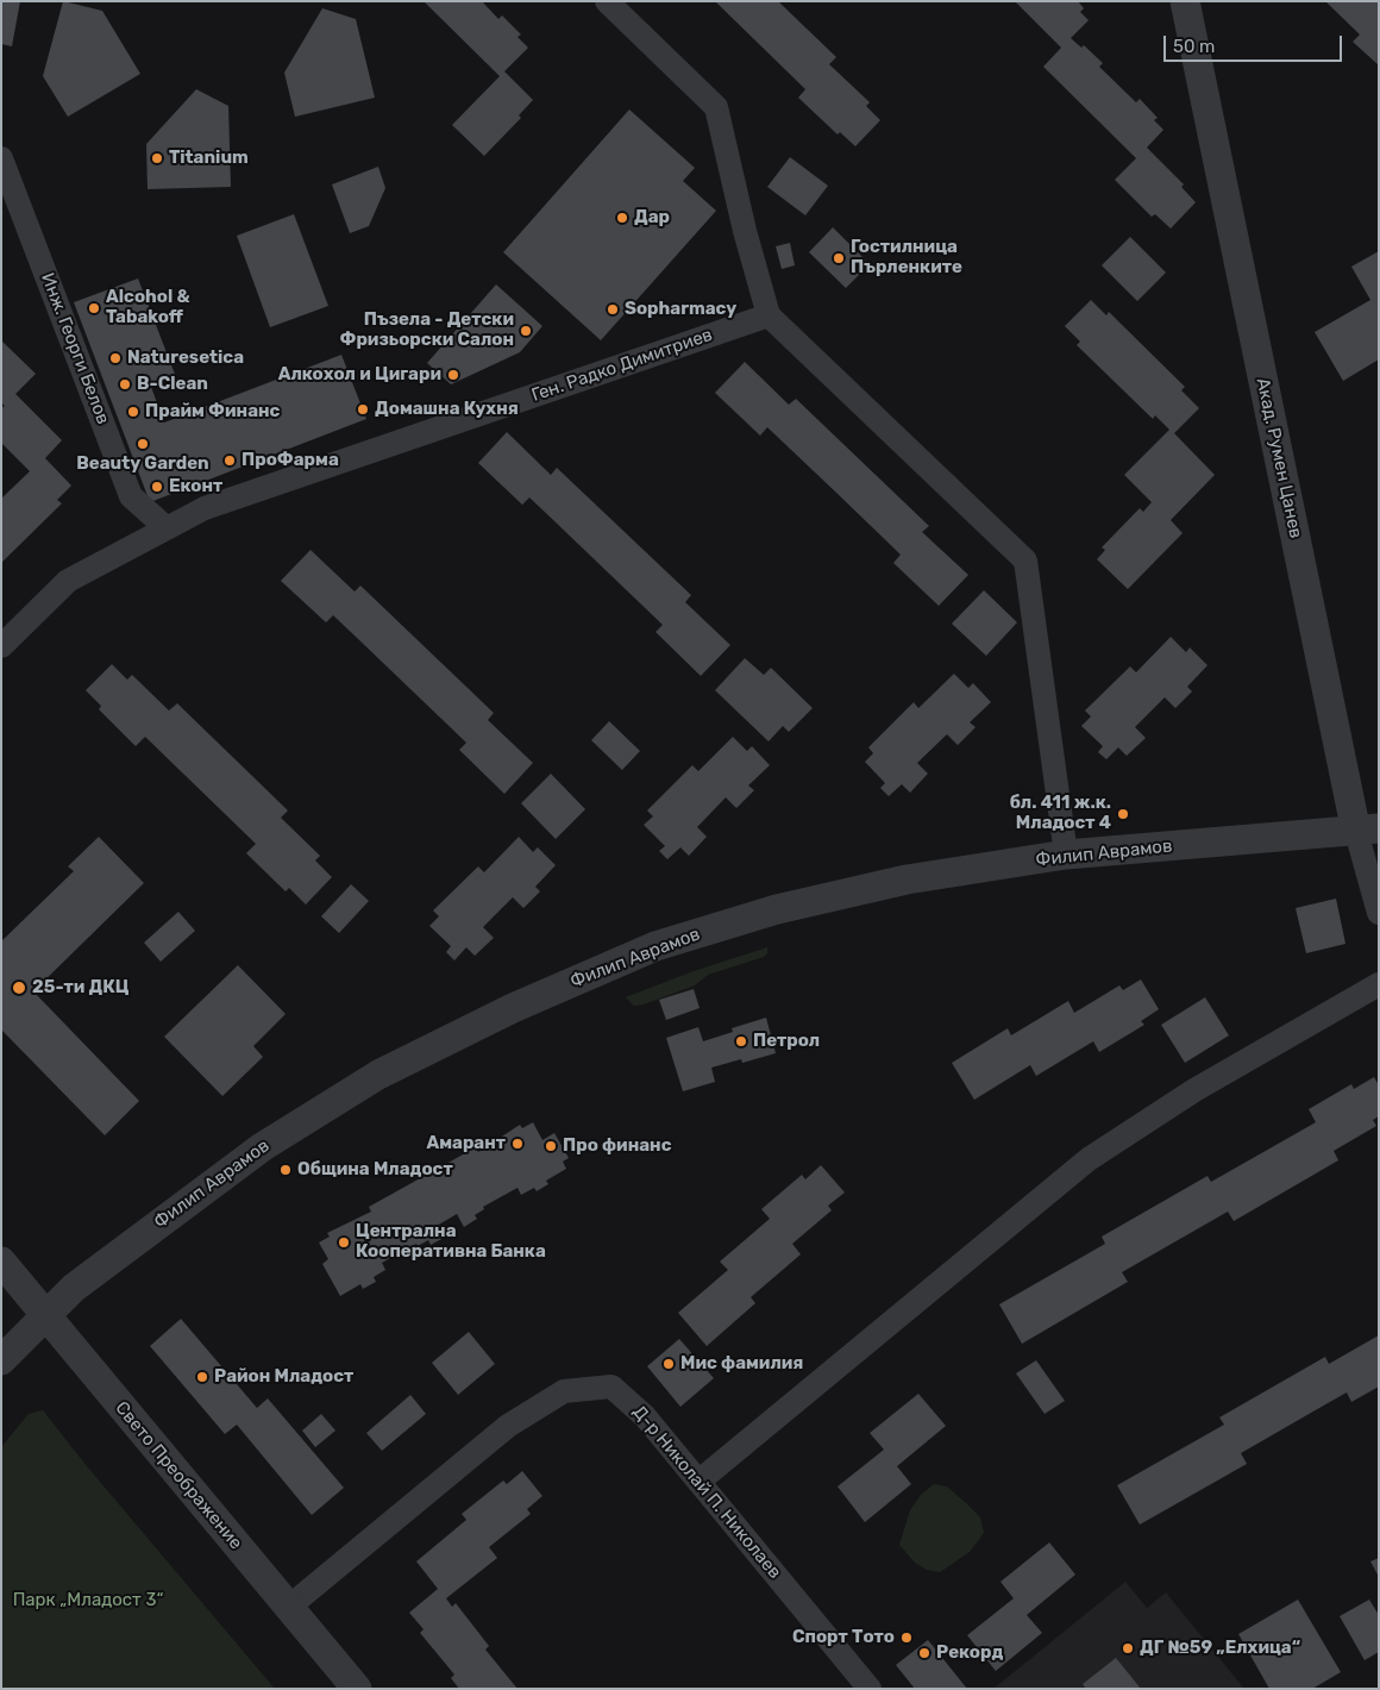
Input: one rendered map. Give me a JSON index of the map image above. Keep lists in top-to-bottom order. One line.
{"streets":{"street":["Инж. Георги Белов","Ген. Радко Димитриев","Акад. Румен Цанев","Филип Аврамов","Свето Преображение","Д-р Николай П. Николаев"]},"crossings":[["Инж. Георги Белов","Ген. Радко Димитриев"],["Акад. Румен Цанев","Филип Аврамов"],["Филип Аврамов","Свето Преображение"],["Свето Преображение","Д-р Николай П. Николаев"]],"parks":["Парк „Младост 3“"],"places":["Titanium","Дар","Гостилница Пърленките","Alcohol & Tabakoff","Sopharmacy","Пъзела - Детски Фризьорски Салон","Naturesetica","Алкохол и Цигари","B-Clean","Домашна Кухня","Прайм Финанс","Beauty Garden","ПроФарма","Еконт","бл. 411 ж.к. Младост 4","25-ти ДКЦ","Петрол","Амарант","Про финанс","Община Младост","Централна Кооперативна Банка","Мис фамилия","Район Младост","Спорт Тото","ДГ №59 „Елхица“","Рекорд"],"scale_bar":"50 m"}
